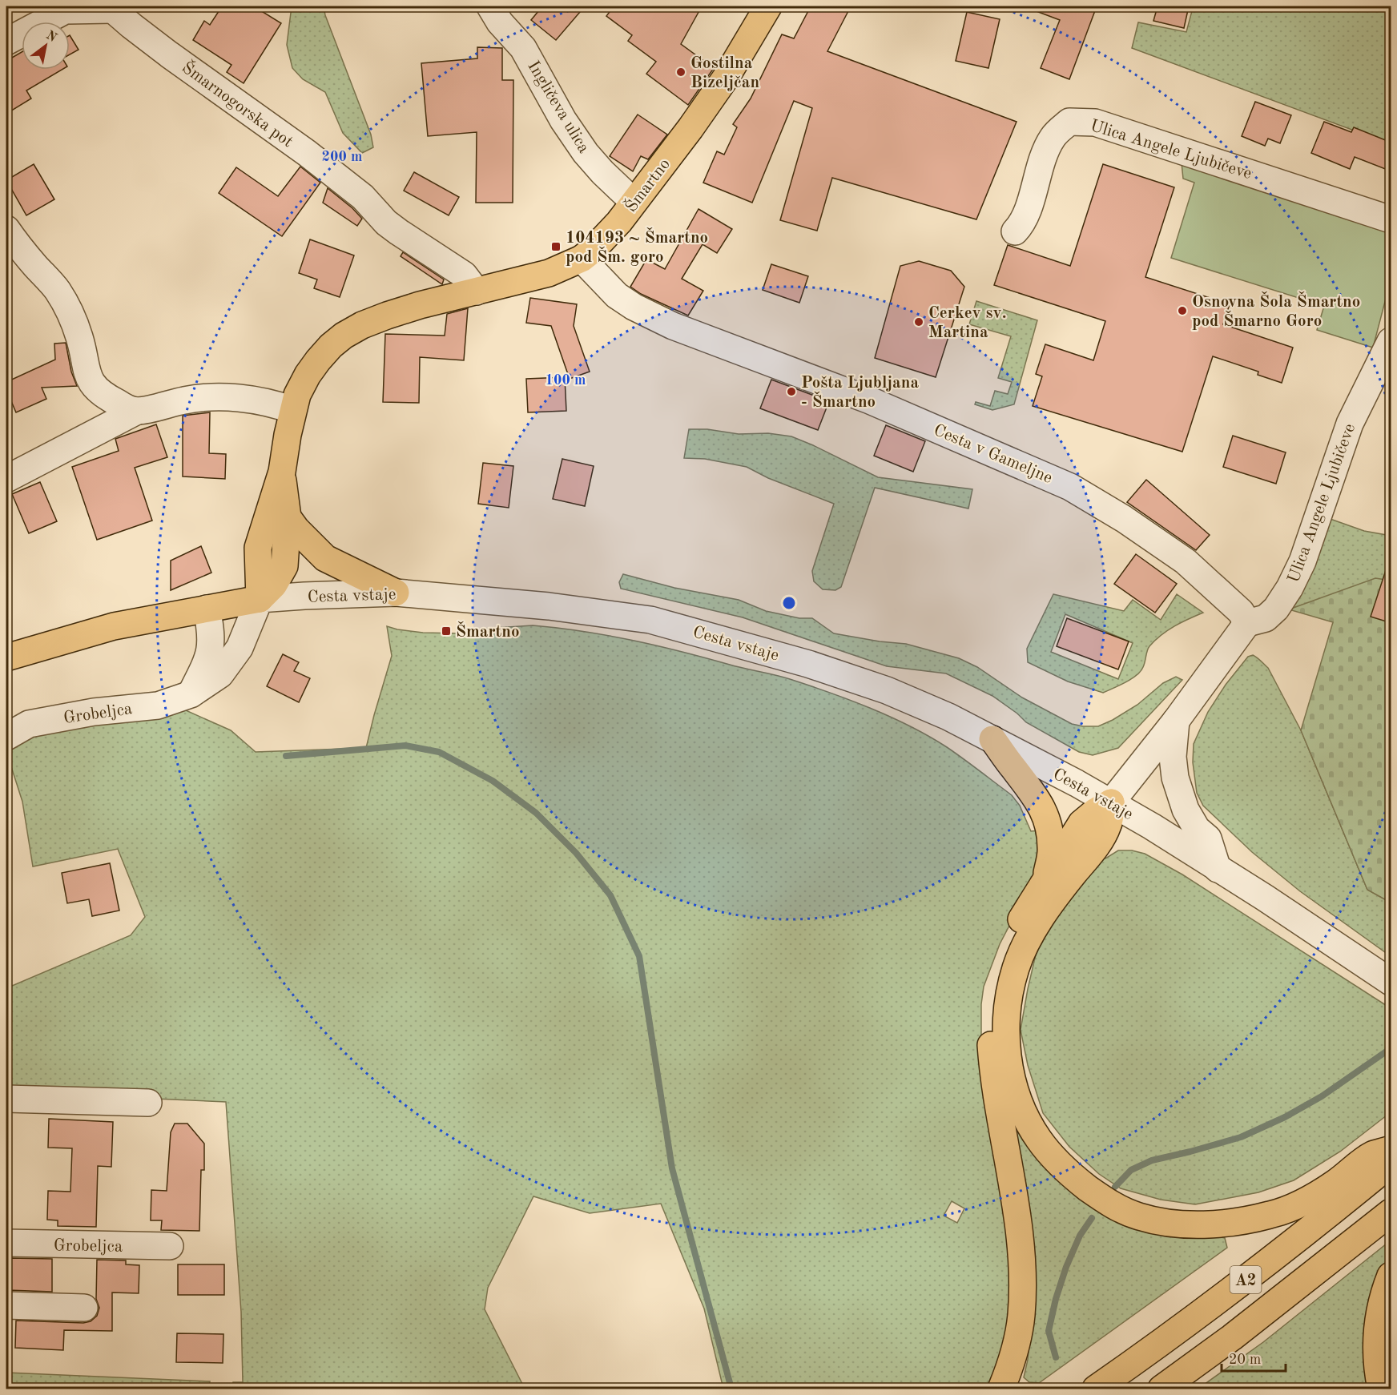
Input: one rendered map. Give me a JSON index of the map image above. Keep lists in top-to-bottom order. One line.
{"streets":{"main road":["Šmartno","Cesta vstaje","A2"],"street":["Šmarnogorska pot","Ingličeva ulica","Ulica Angele Ljubičeve","Cesta v Gameljne","Grobeljca"]},"crossings":[["Šmarnogorska pot","Šmartno"],["Ingličeva ulica","Šmartno"],["Ulica Angele Ljubičeve","Cesta v Gameljne"],["Šmartno","Cesta v Gameljne"],["Cesta vstaje","Grobeljca"]],"places":{"other":["Gostilna Bizeljčan","Osnovna Šola Šmartno pod Šmarno Goro","Cerkev sv. Martina","Pošta Ljubljana - Šmartno"],"transit":["104193 ~ Šmartno pod Šm. goro","Šmartno"]},"scale_bar":"20 m","north":"top right","rings":["200 m","100 m"]}
